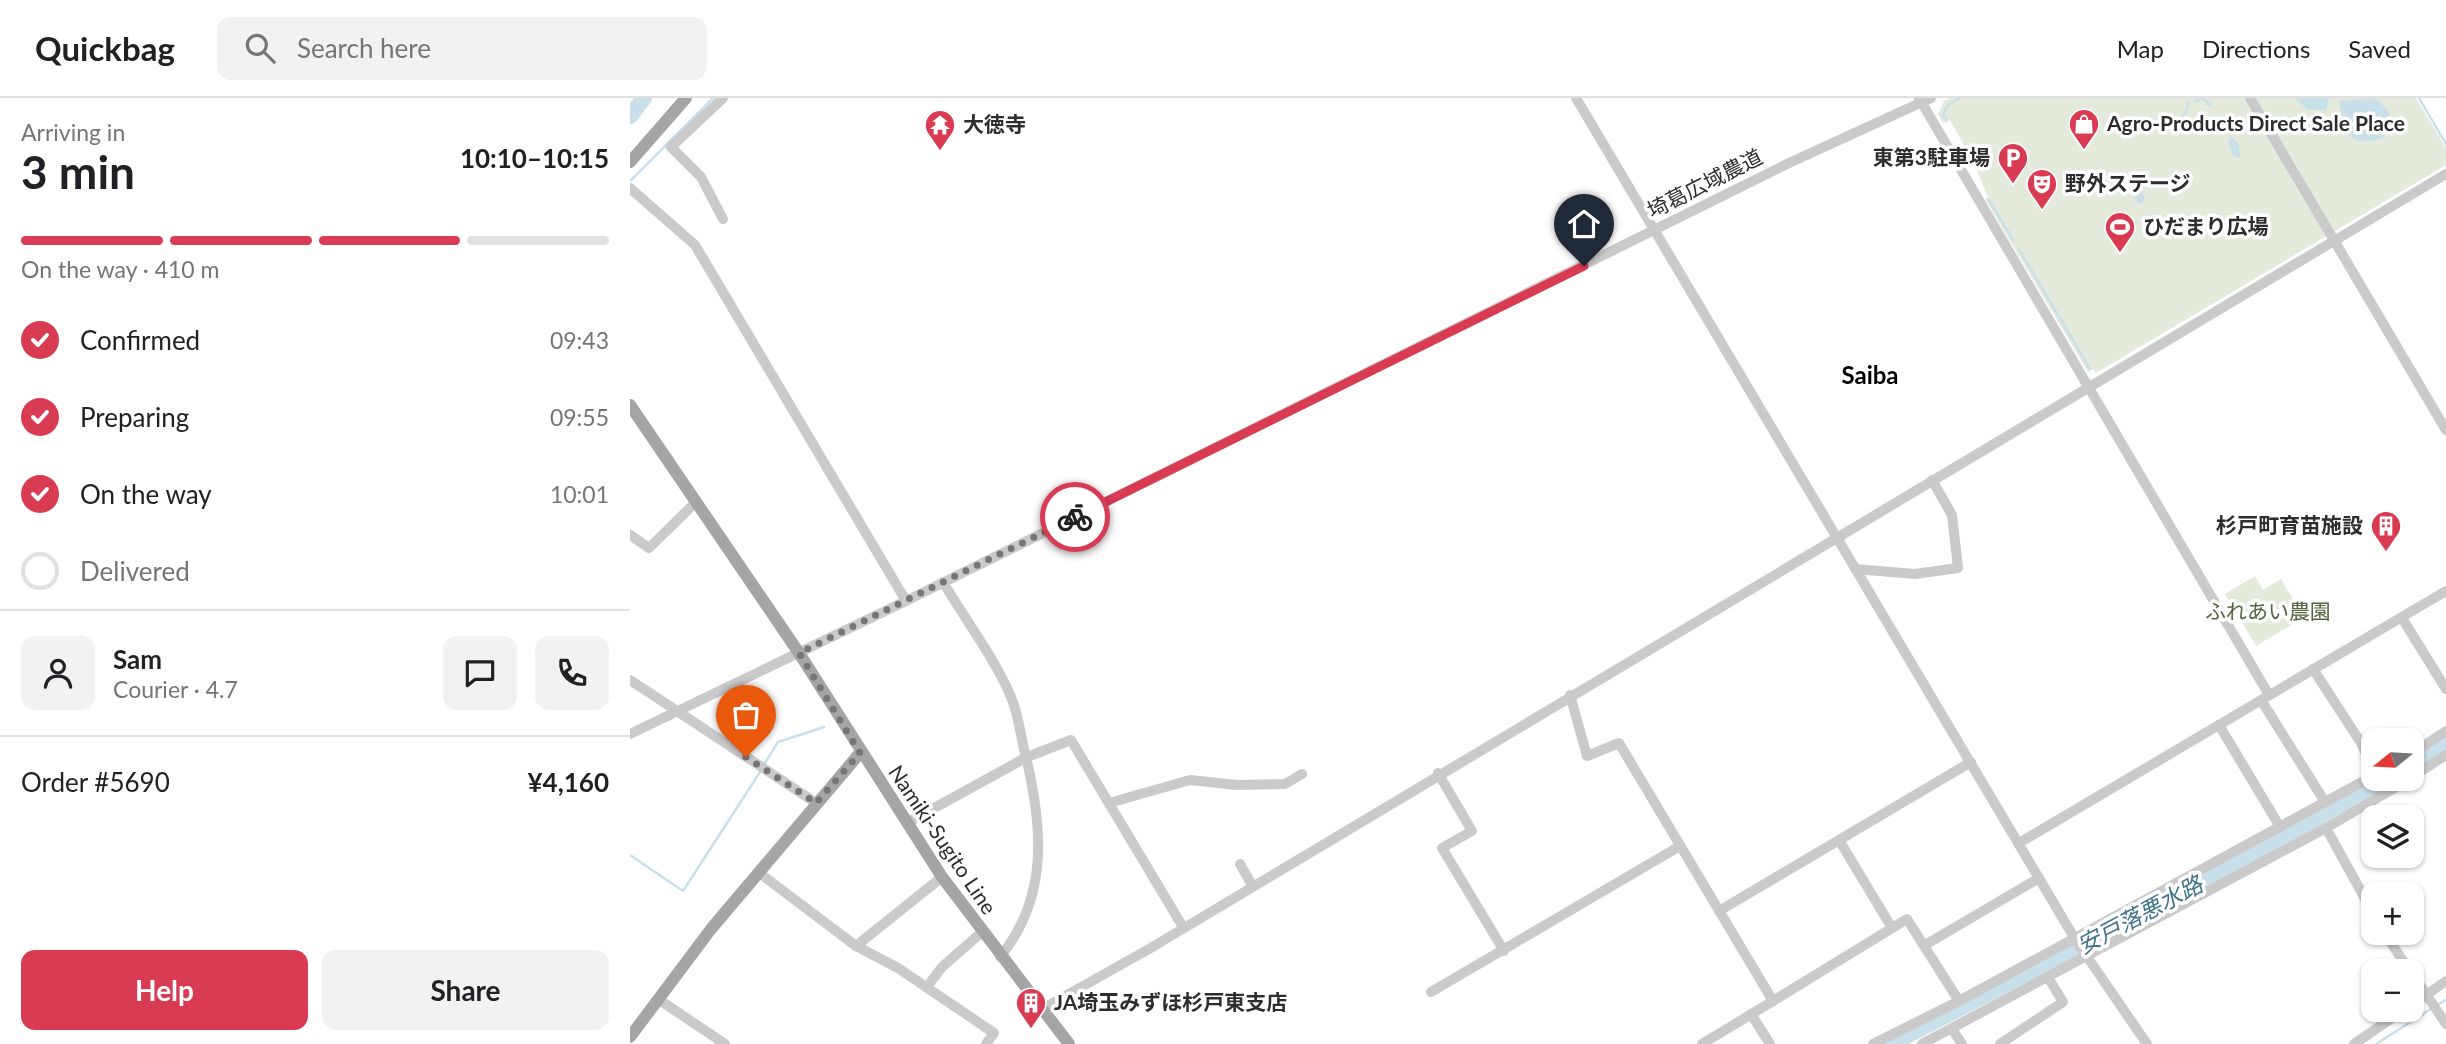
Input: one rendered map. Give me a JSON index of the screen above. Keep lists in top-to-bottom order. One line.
{"streets":{"main road":["Namiki-Sugito Line"],"street":["埼葛広域農道"]},"crossings":[["埼葛広域農道","Namiki-Sugito Line"]],"districts":["Saiba"],"water":["安戸落悪水路"],"parks":["ふれあい農園"],"places":{"shop":["Agro-Products Direct Sale Place"],"temple":["大徳寺"],"parking":["東第3駐車場"],"theatre":["野外ステージ"],"sports":["ひだまり広場"],"building":["杉戸町育苗施設","JA埼玉みずほ杉戸東支店"]},"north":"left","page":{"header":"Quickbag","search":"Search here","nav":["Map","Directions","Saved"],"heading":["3 min","Arriving in","10:10–10:15"],"panel":["Sam","Courier · 4.7","Order #5690","¥4,160"],"bar":"On the way · 410 m","list":[["Confirmed","09:43"],["Preparing","09:55"],["On the way","10:01"],"Delivered"],"map_buttons":["+","−"],"buttons":["Help","Share"]}}
